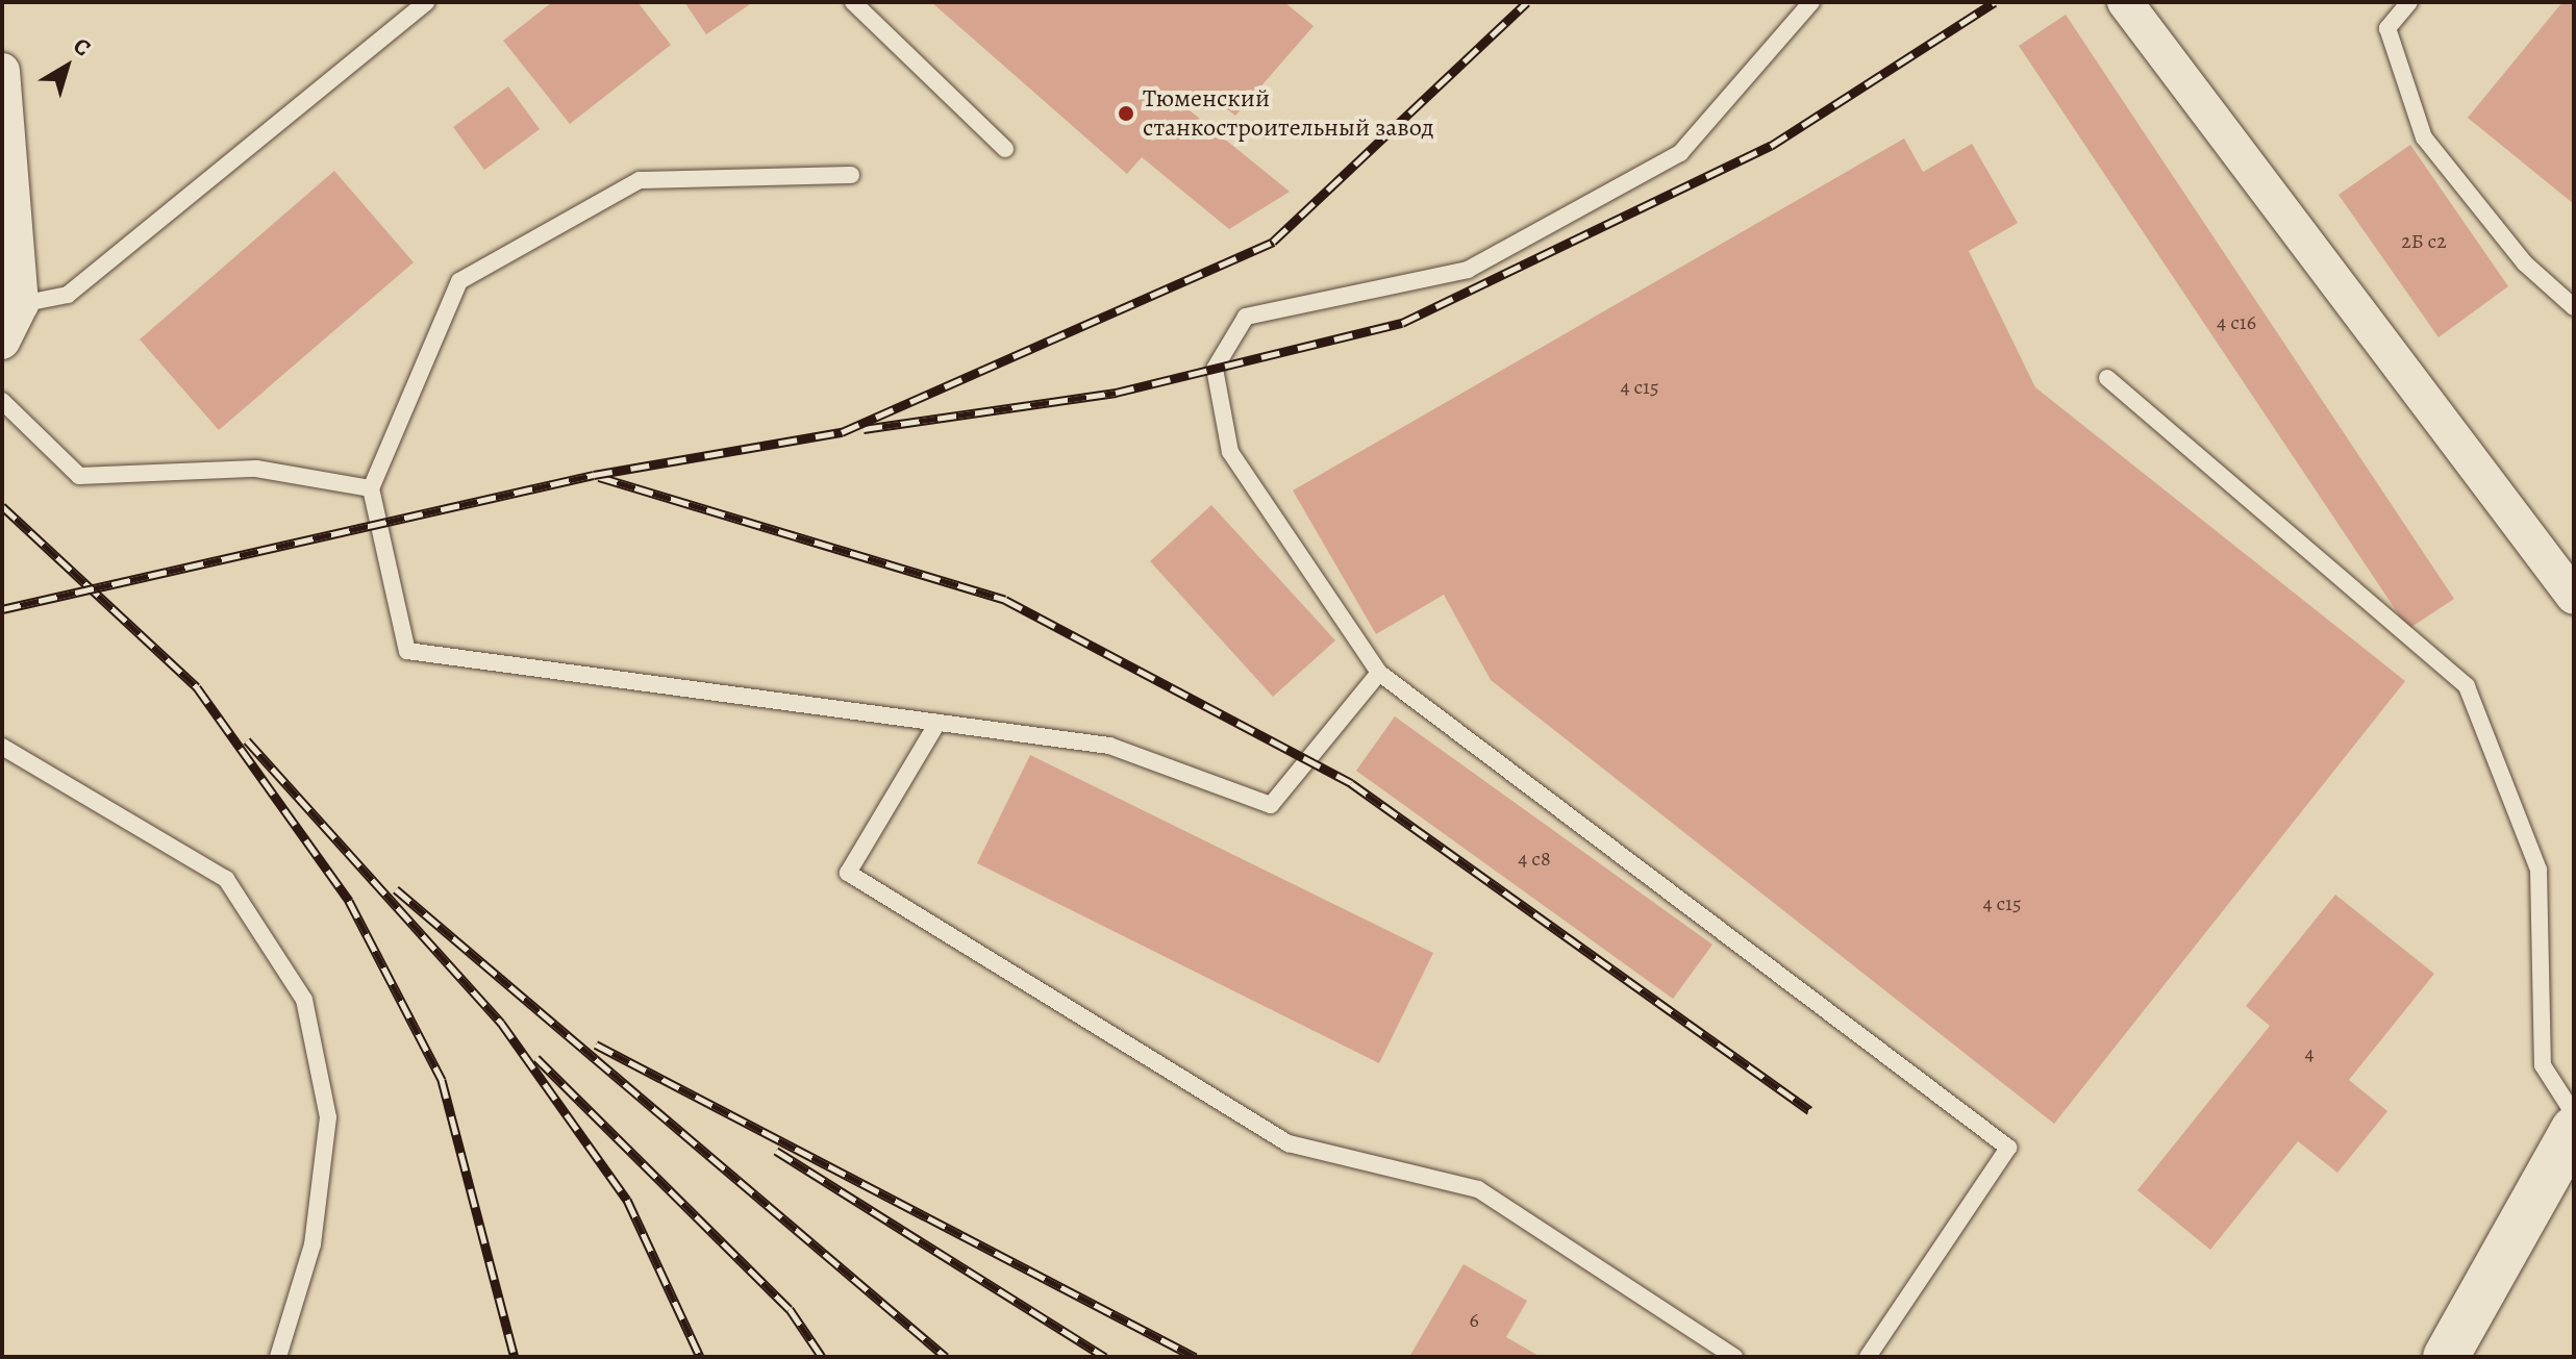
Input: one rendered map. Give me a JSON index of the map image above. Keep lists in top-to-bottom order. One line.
{"places":["Тюменский станкостроительный завод"],"house_numbers":["2Б с2","4 с16","4 с15","4 с8","4 с15","4","6"],"north":"top right"}
